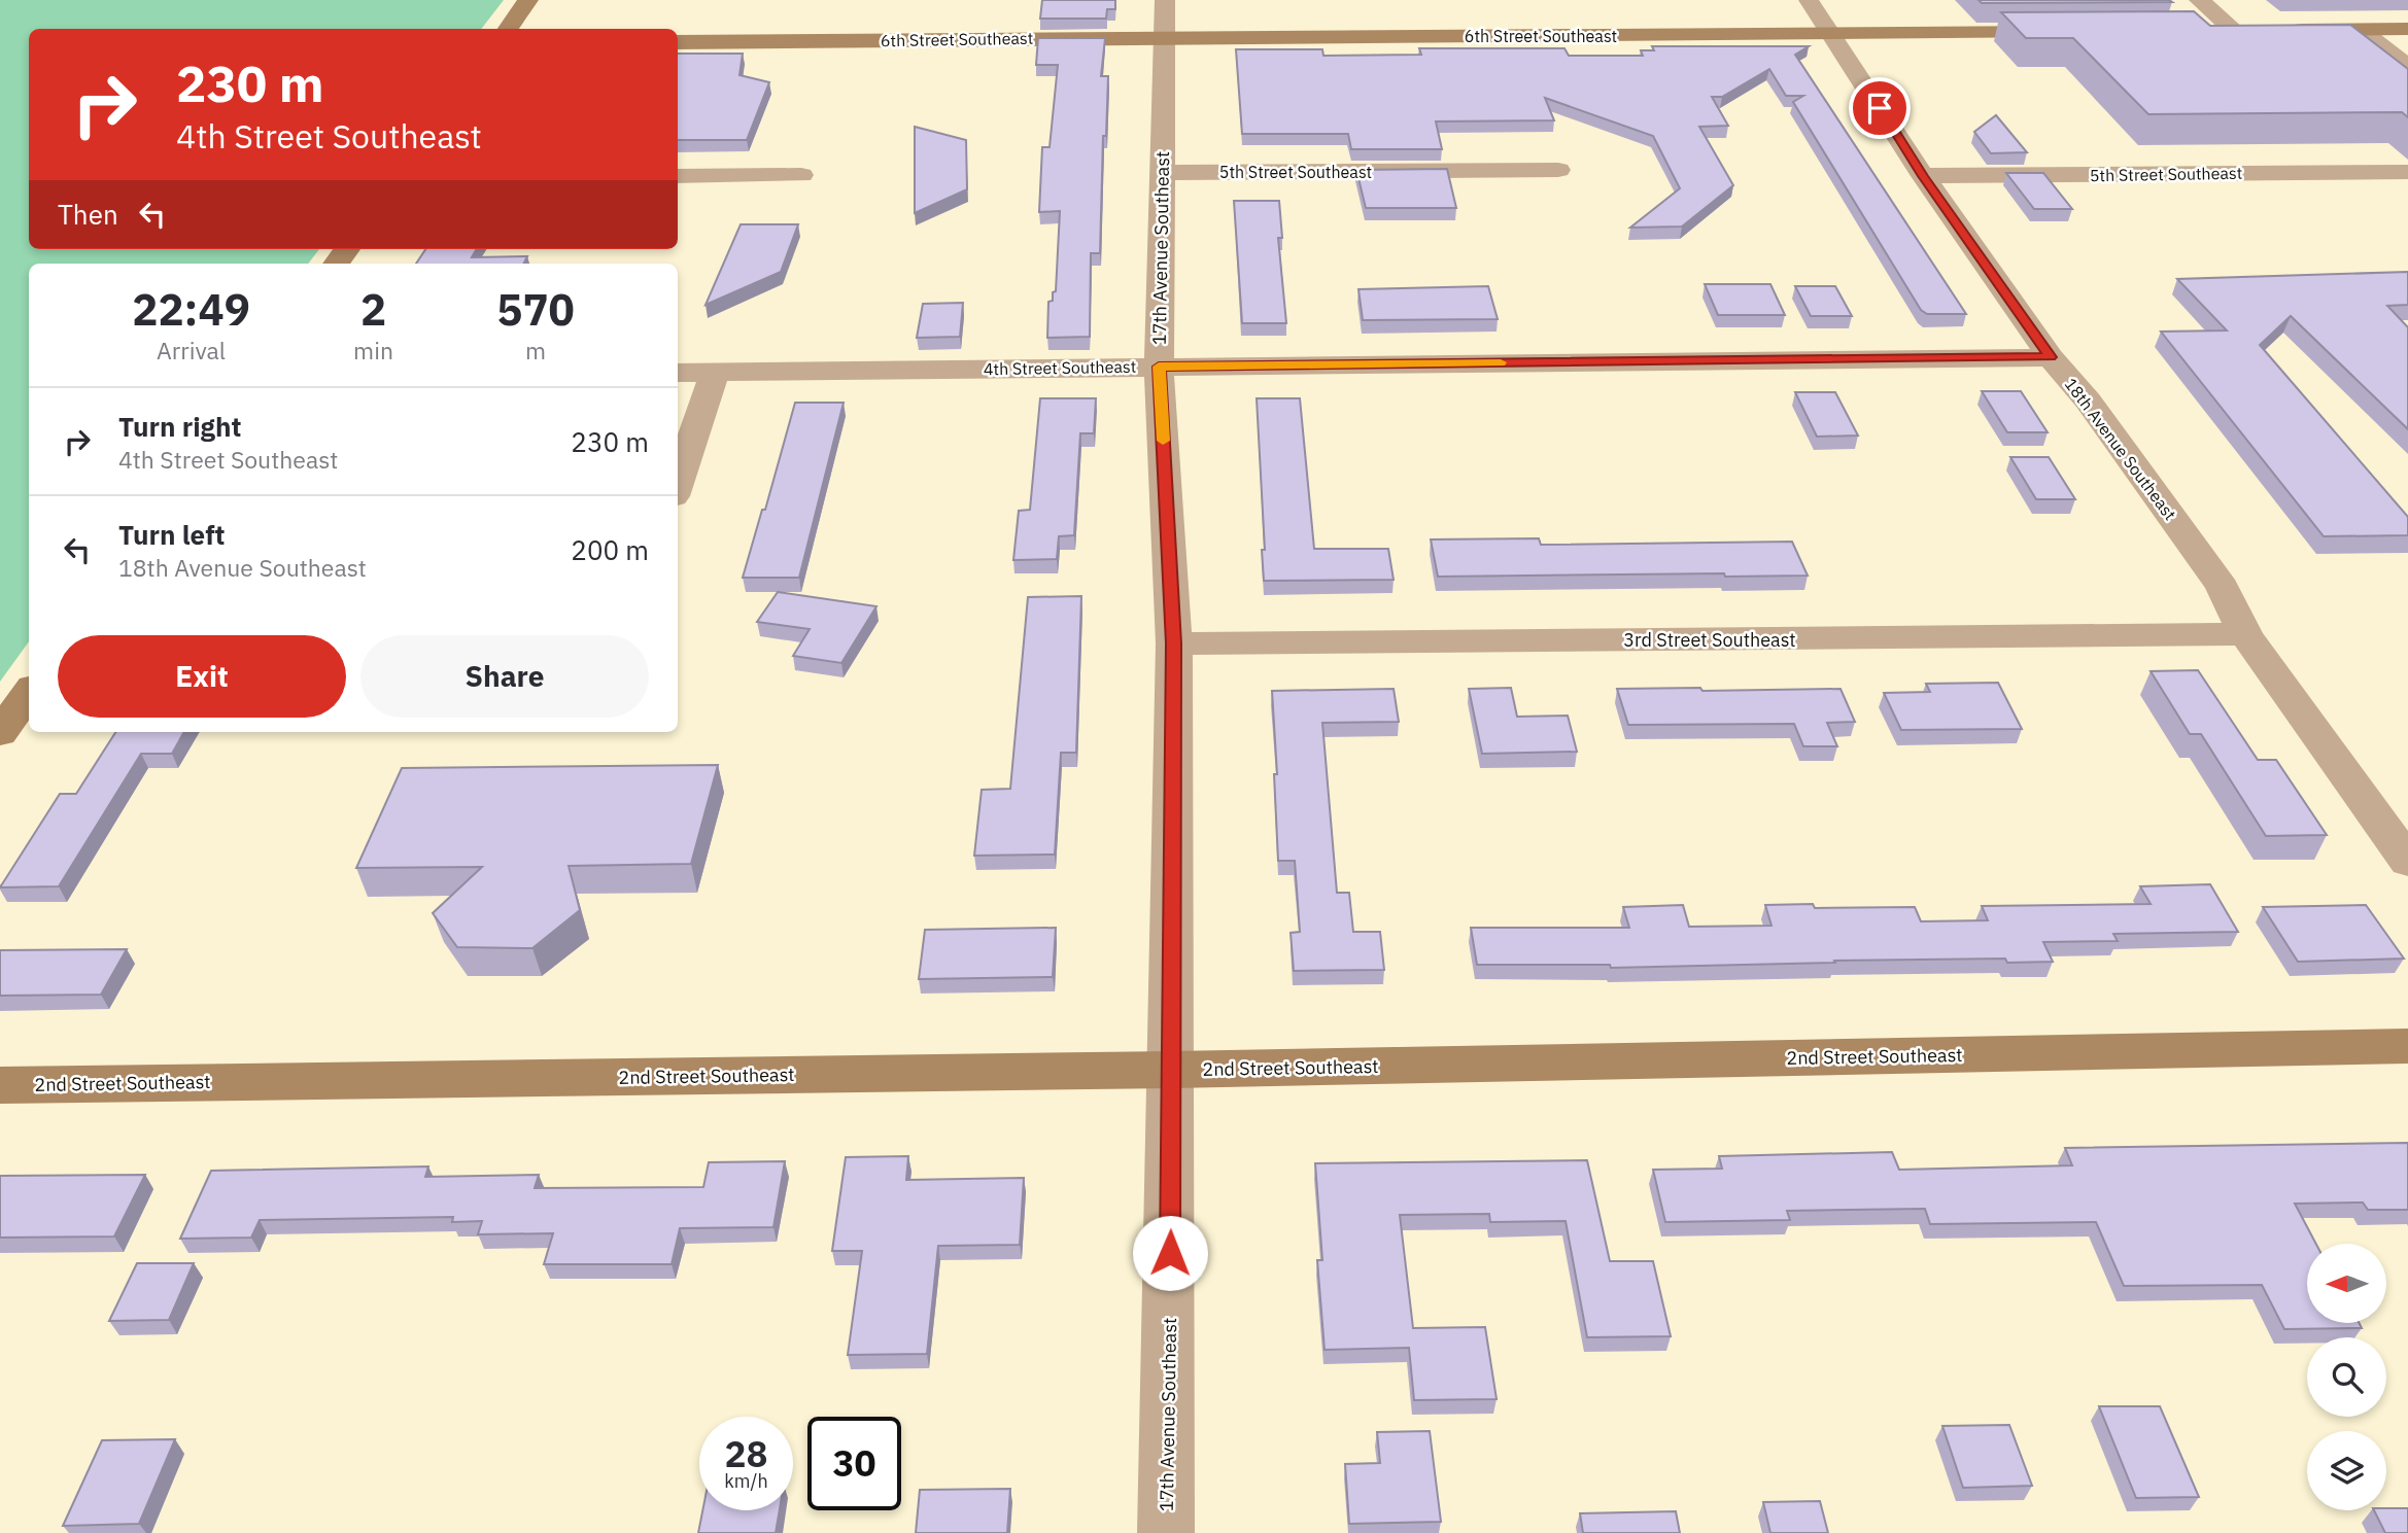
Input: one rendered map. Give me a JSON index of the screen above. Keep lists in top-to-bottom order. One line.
{"streets":{"street":["6th Street Southeast","5th Street Southeast","17th Avenue Southeast","4th Street Southeast","18th Avenue Southeast","3rd Street Southeast","2nd Street Southeast"]},"crossings":[["6th Street Southeast","17th Avenue Southeast"],["6th Street Southeast","18th Avenue Southeast"],["5th Street Southeast","17th Avenue Southeast"],["5th Street Southeast","18th Avenue Southeast"],["17th Avenue Southeast","4th Street Southeast"],["17th Avenue Southeast","3rd Street Southeast"],["17th Avenue Southeast","2nd Street Southeast"],["4th Street Southeast","18th Avenue Southeast"],["18th Avenue Southeast","3rd Street Southeast"]],"north":"left","page":{"turn":["230 m","4th Street Southeast"],"then":"Then","eta":["22:49","Arrival","2","min","570","m"],"list":[{"name":"Turn right","note":"4th Street Southeast","value":"230 m"},{"name":"Turn left","note":"18th Avenue Southeast","value":"200 m"}],"buttons":["Exit","Share"],"speed":"28 km/h","limit":"30"}}
